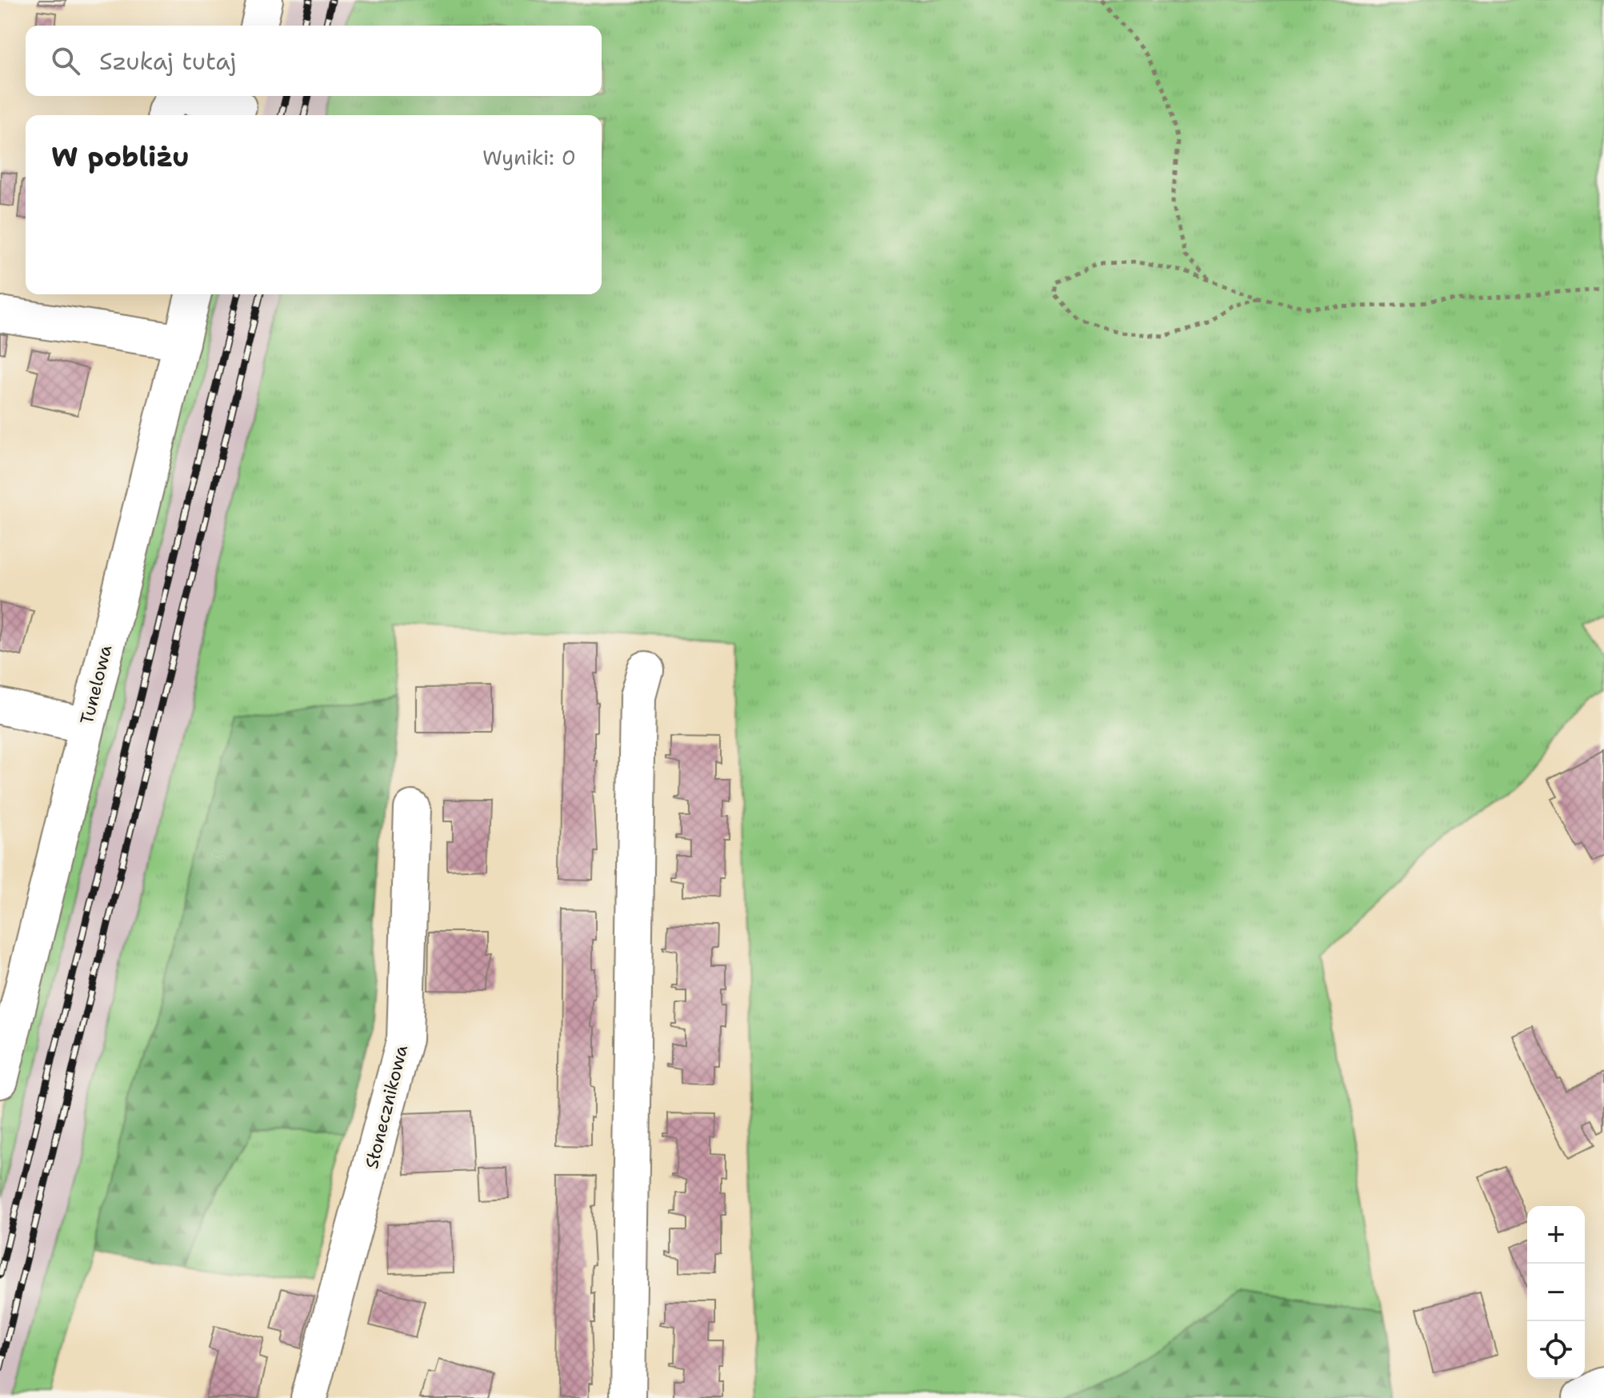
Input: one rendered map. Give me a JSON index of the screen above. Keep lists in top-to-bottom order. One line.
{"streets":{"street":["Tunelowa","Słonecznikowa"]},"page":{"search":"Szukaj tutaj","heading":["W pobliżu","Wyniki: 0"],"map_buttons":["+","−"]}}
